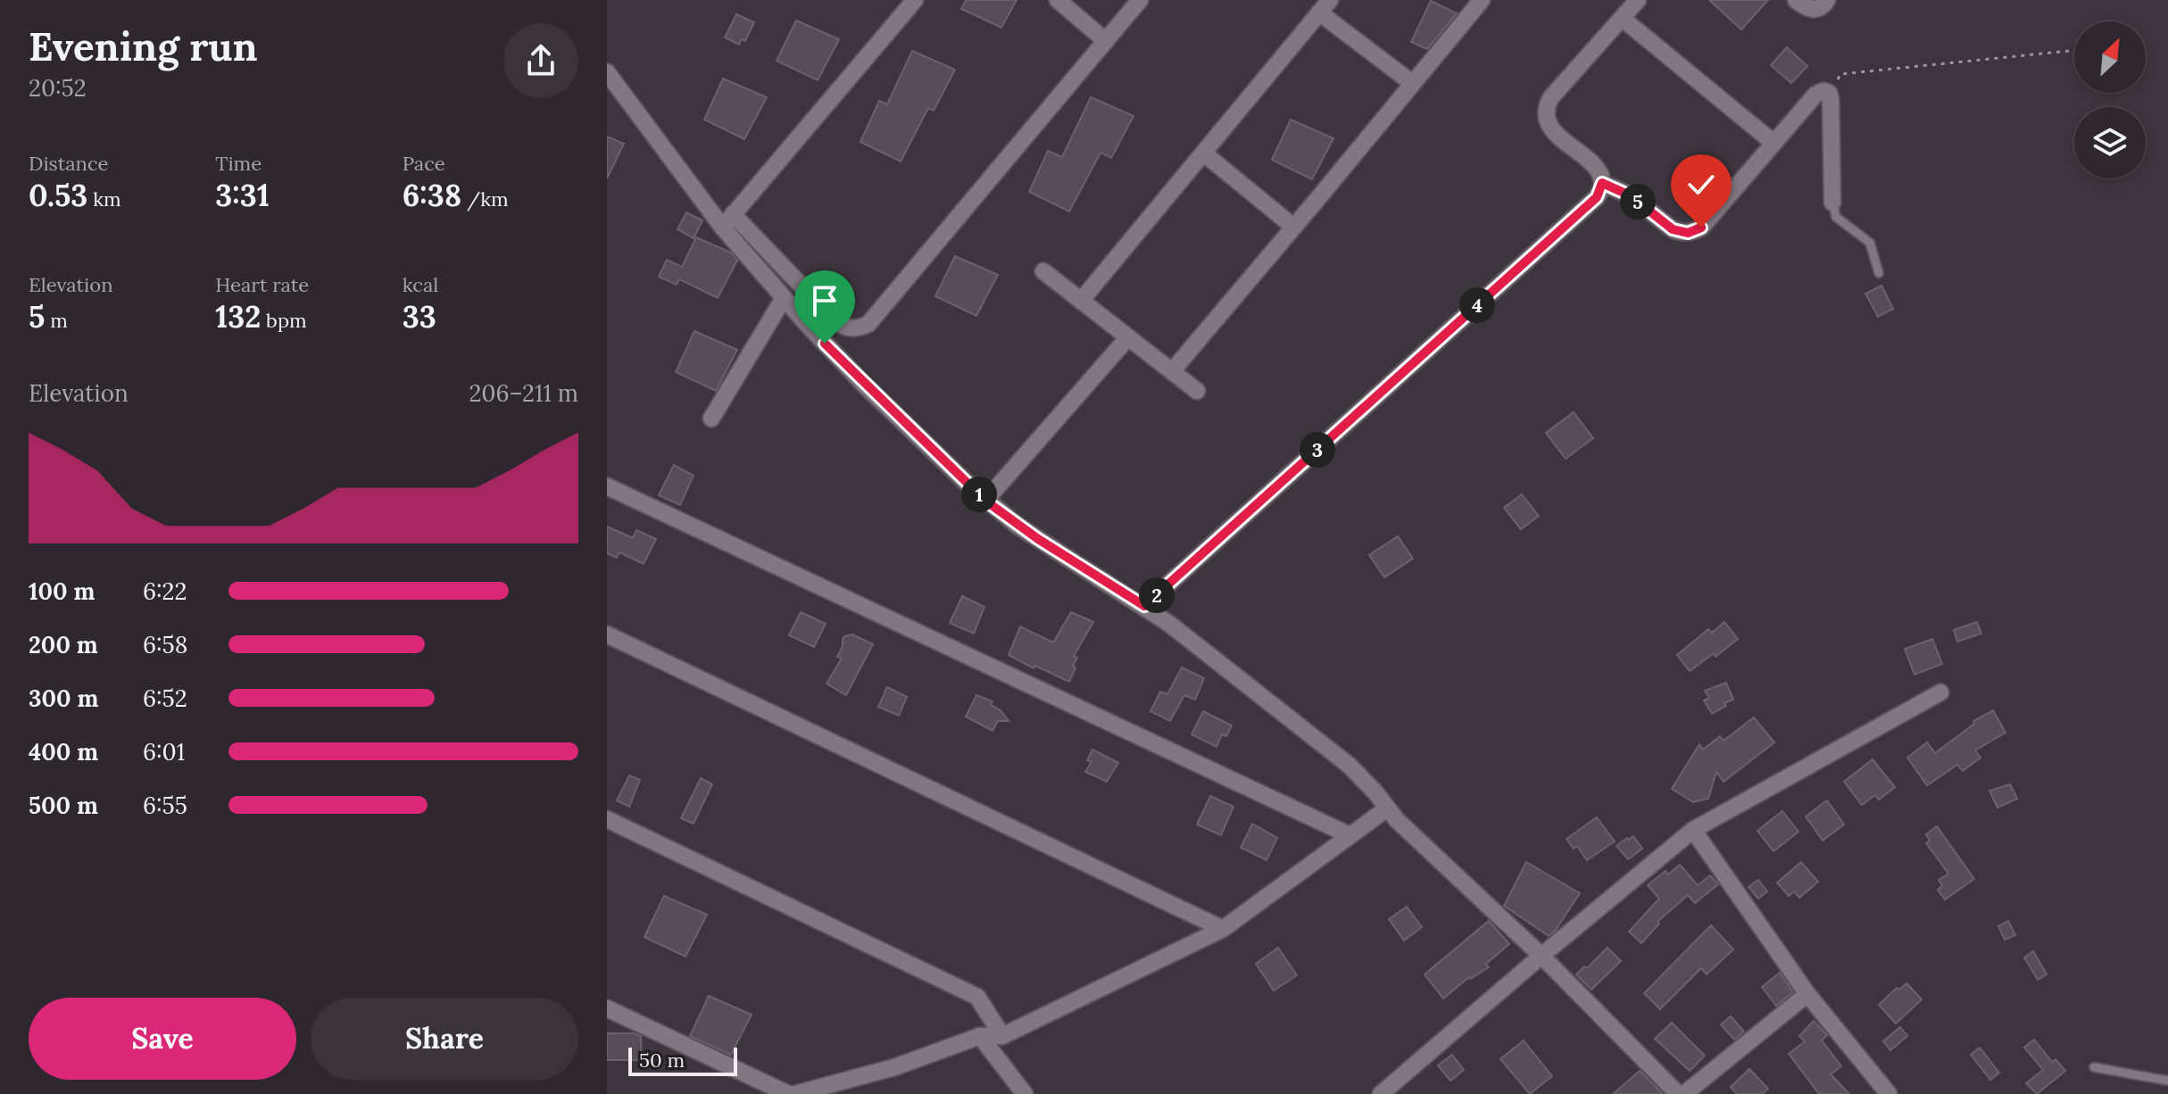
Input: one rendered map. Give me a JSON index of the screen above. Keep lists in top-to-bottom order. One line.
{"scale_bar":"50 m","north":"top right","page":{"heading":["Evening run","20:52"],"stats":[["Distance","0.53 km"],["Time","3:31"],["Pace","6:38 /km"],["Elevation","5 m"],["Heart rate","132 bpm"],["kcal","33"]],"pins":["5","4","3","1","2"],"chart":["Elevation","206–211 m"],"list":[{"name":"100 m","note":"6:22"},{"name":"200 m","note":"6:58"},{"name":"300 m","note":"6:52"},{"name":"400 m","note":"6:01"},{"name":"500 m","note":"6:55"}],"buttons":["Save","Share"],"scale":"50 m"}}
